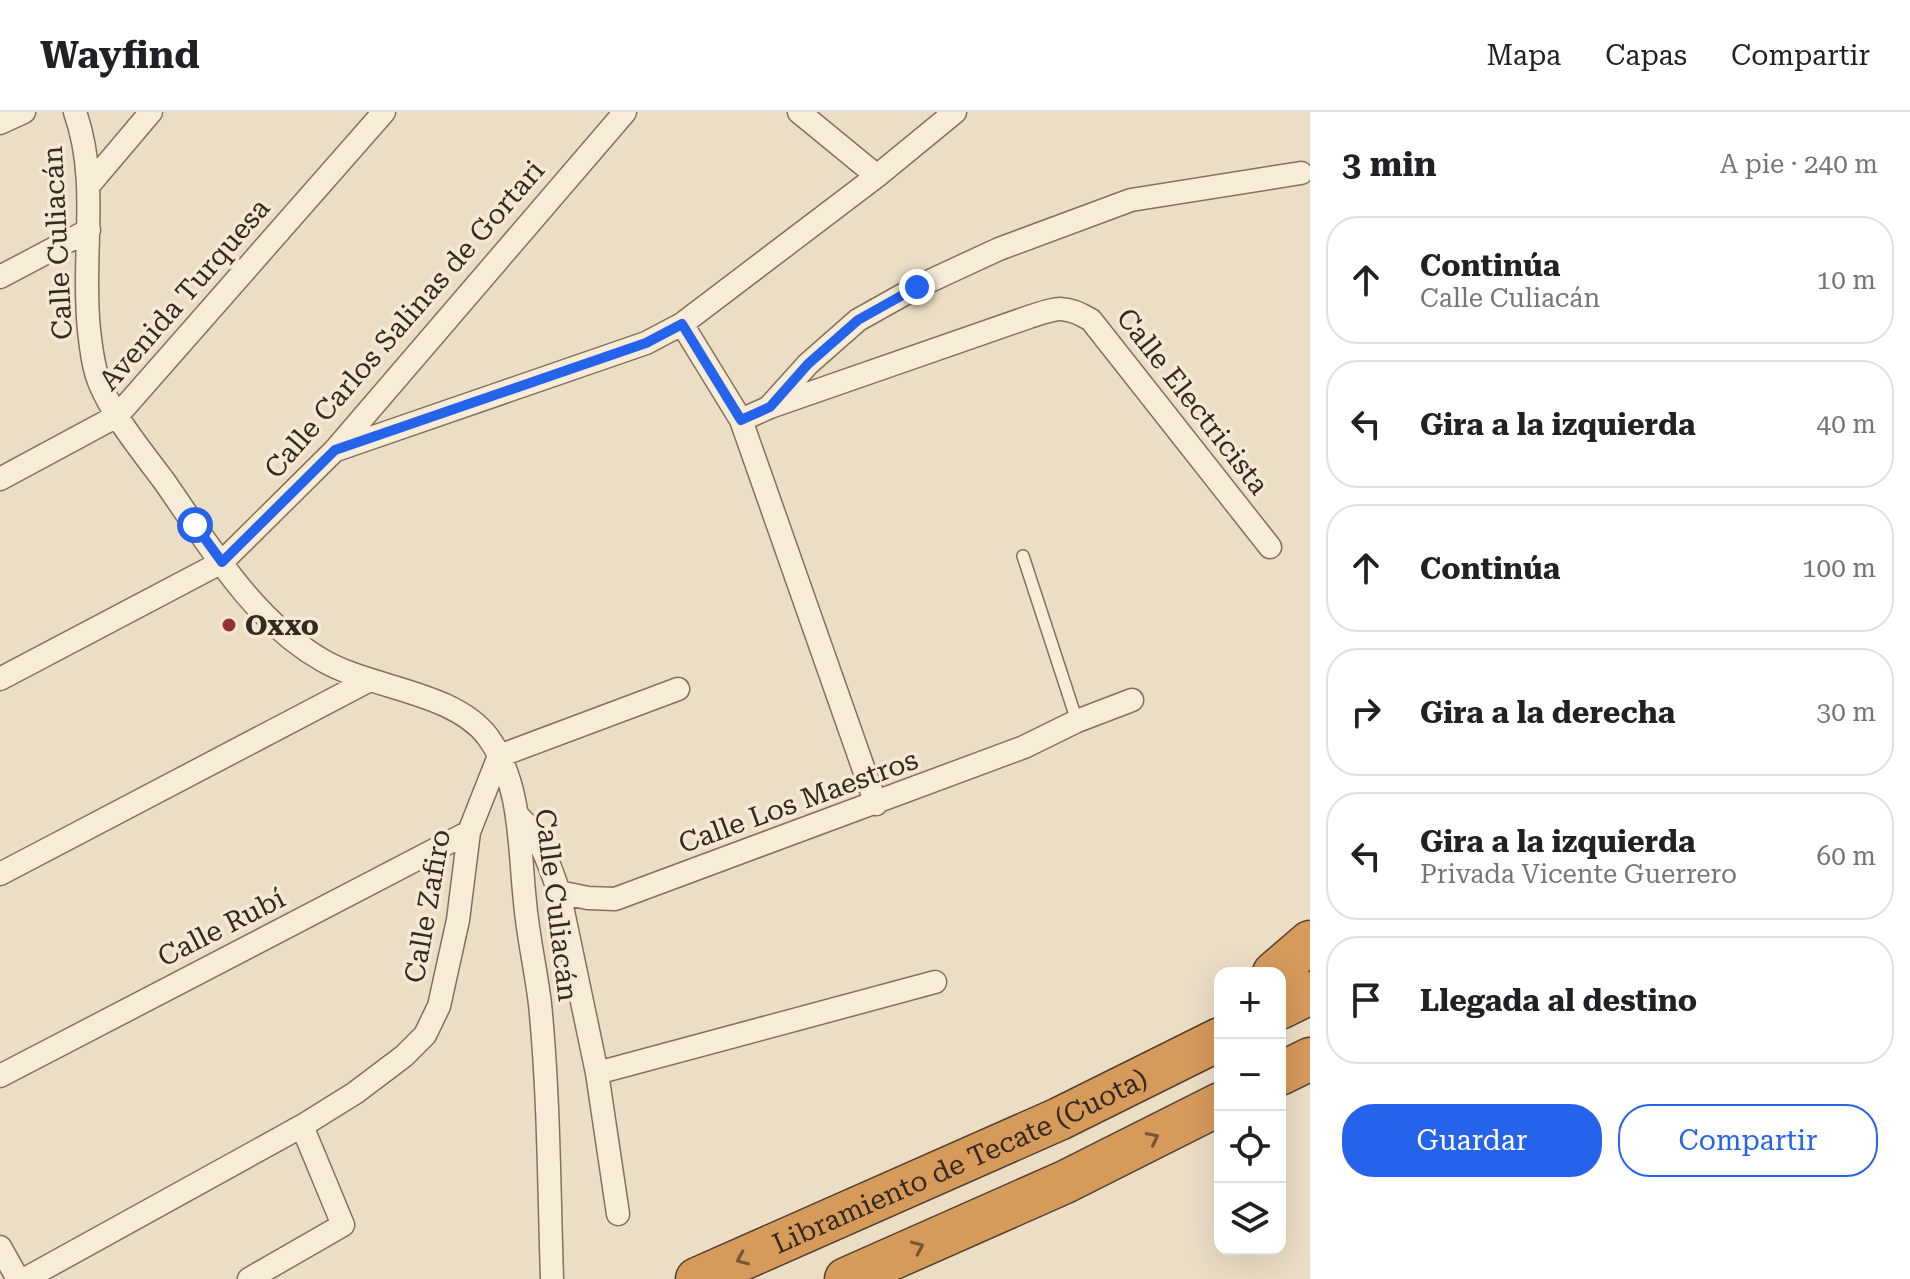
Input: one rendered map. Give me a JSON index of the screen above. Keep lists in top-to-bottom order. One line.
{"streets":{"highway":["Libramiento de Tecate (Cuota)"],"street":["Calle Culiacán","Avenida Turquesa","Calle Carlos Salinas de Gortari","Calle Electricista","Calle Los Maestros","Calle Zafiro","Calle Rubí"]},"crossings":[["Calle Culiacán","Avenida Turquesa"],["Calle Culiacán","Calle Carlos Salinas de Gortari"],["Calle Culiacán","Calle Zafiro"],["Calle Zafiro","Calle Rubí"]],"places":["Oxxo"],"page":{"header":"Wayfind","nav":["Mapa","Capas","Compartir"],"heading":["3 min","A pie · 240 m"],"list":[["Continúa","Calle Culiacán","10 m"],["Gira a la izquierda","40 m"],["Continúa","100 m"],["Gira a la derecha","30 m"],["Gira a la izquierda","Privada Vicente Guerrero","60 m"],"Llegada al destino"],"map_buttons":["+","−"],"buttons":["Guardar","Compartir"]}}
